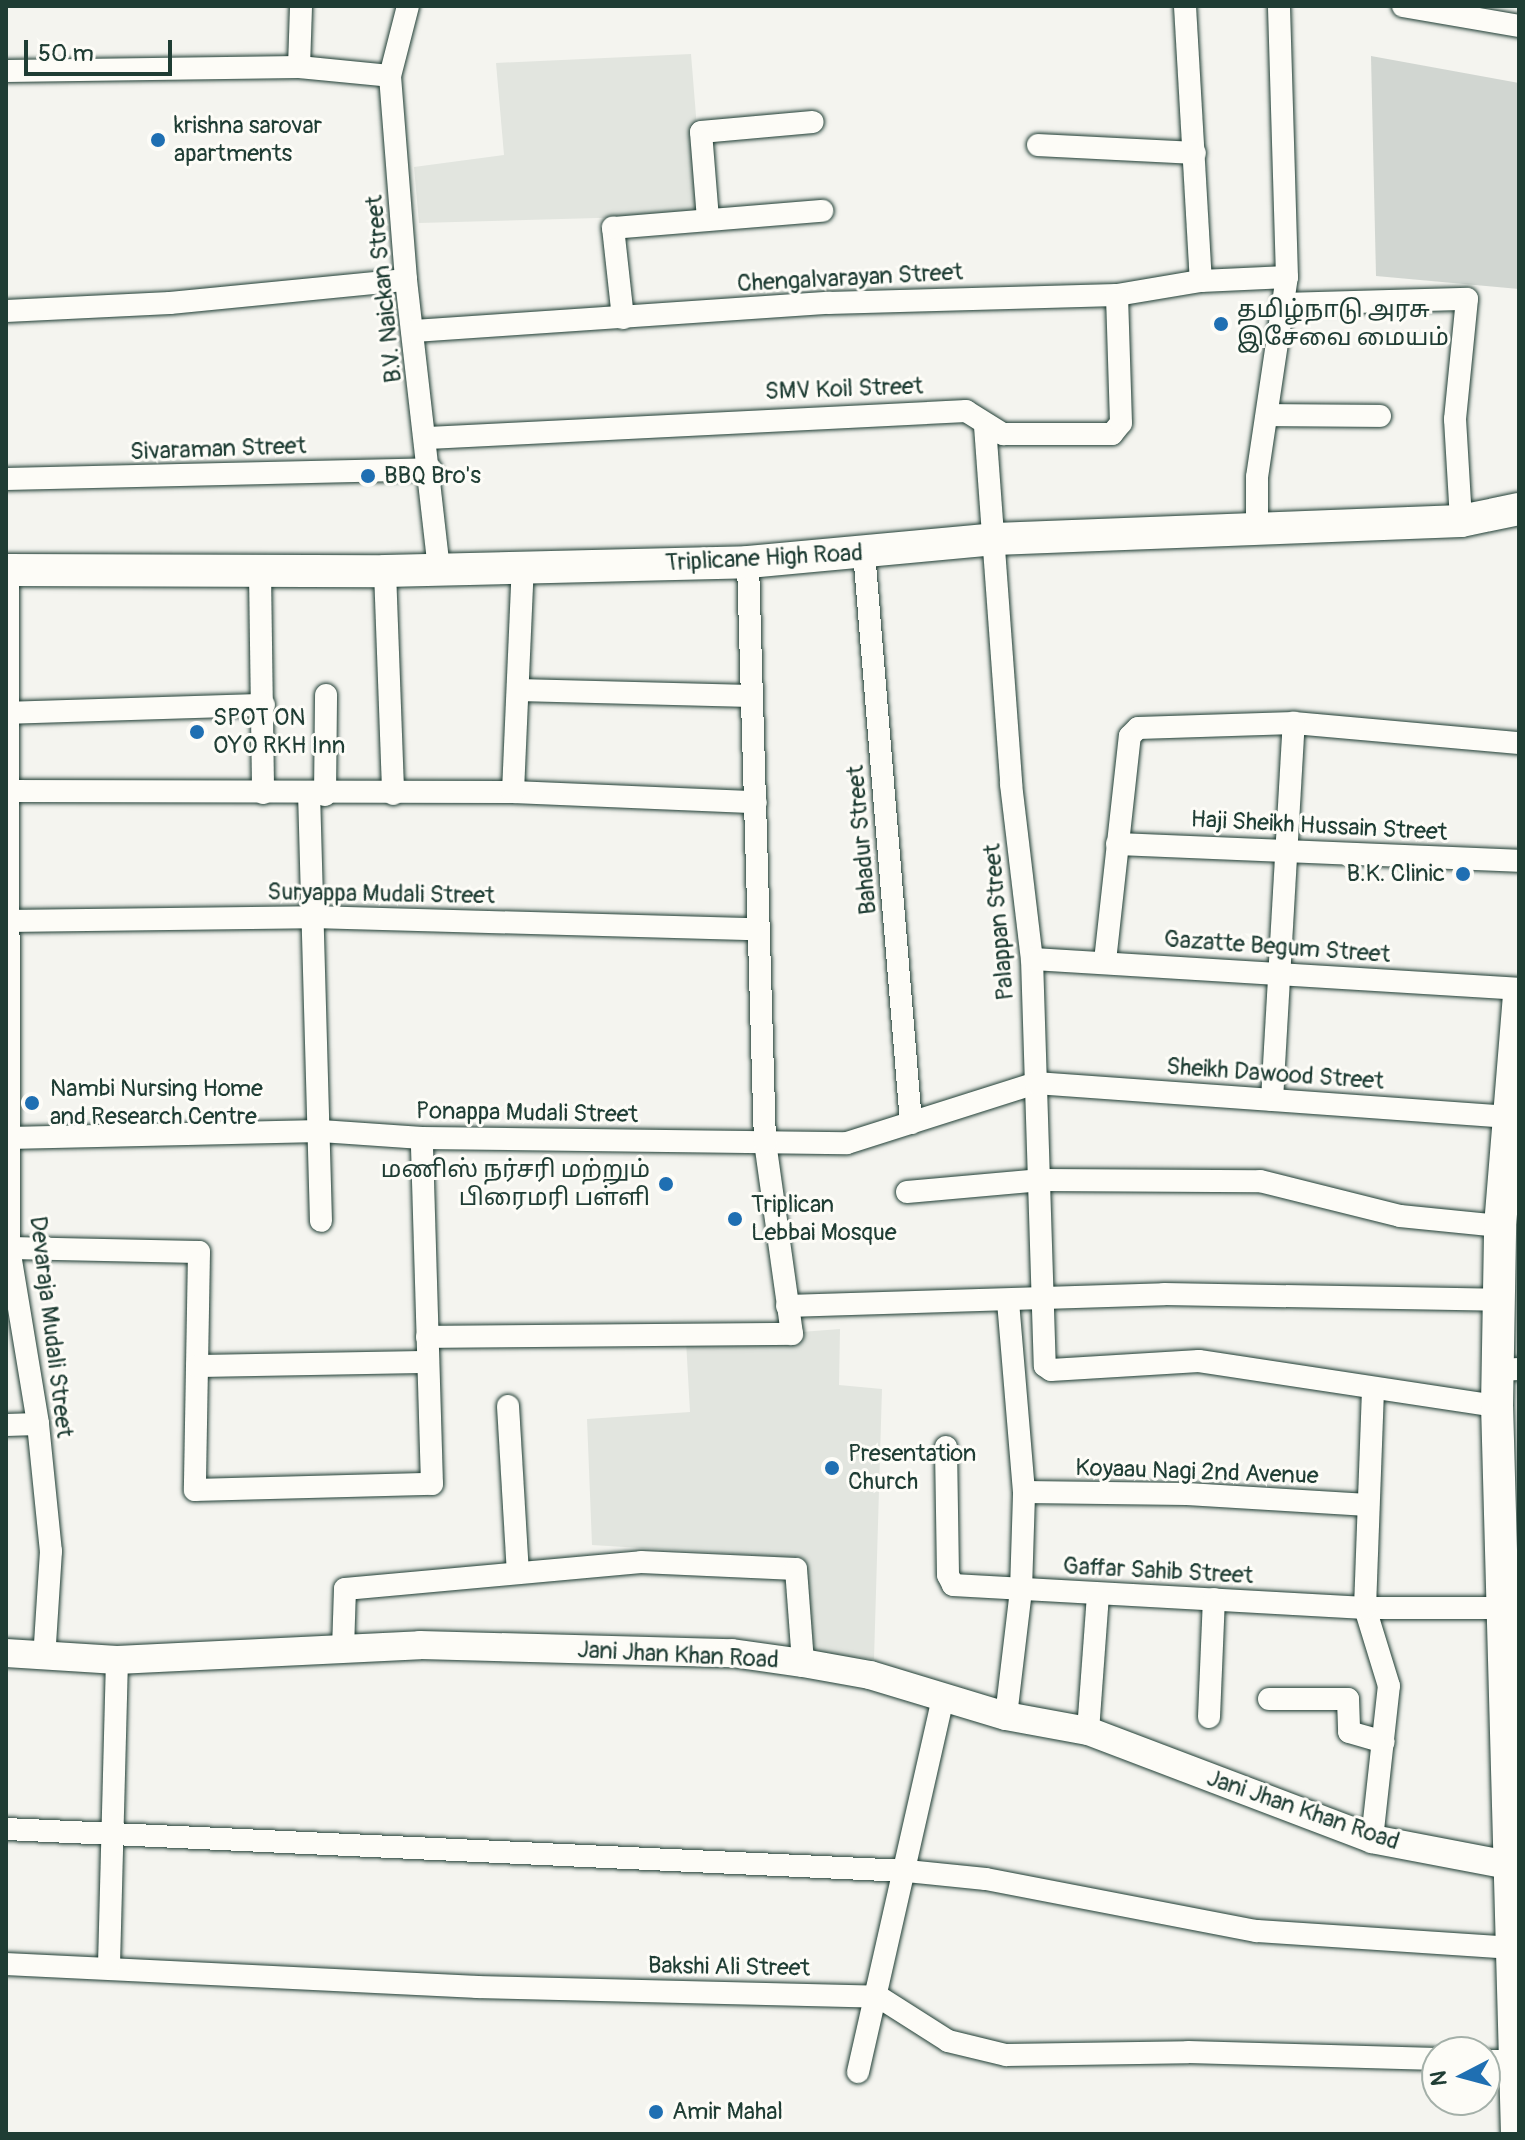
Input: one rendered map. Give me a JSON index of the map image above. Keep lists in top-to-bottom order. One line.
{"streets":{"main road":["Triplicane High Road"],"street":["Chengalvarayan Street","B.V. Naickan Street","SMV Koil Street","Sivaraman Street","Haji Sheikh Hussain Street","Bahadur Street","Suryappa Mudali Street","Palappan Street","Gazatte Begum Street","Sheikh Dawood Street","Ponappa Mudali Street","Devaraja Mudali Street","Koyaau Nagi 2nd Avenue","Gaffar Sahib Street","Jani Jhan Khan Road","Bakshi Ali Street"]},"crossings":[["Chengalvarayan Street","B.V. Naickan Street"],["Chengalvarayan Street","SMV Koil Street"],["B.V. Naickan Street","SMV Koil Street"],["B.V. Naickan Street","Sivaraman Street"],["B.V. Naickan Street","Triplicane High Road"],["SMV Koil Street","Palappan Street"],["Triplicane High Road","Bahadur Street"],["Triplicane High Road","Palappan Street"],["Triplicane High Road","Devaraja Mudali Street"],["Bahadur Street","Ponappa Mudali Street"],["Suryappa Mudali Street","Devaraja Mudali Street"],["Palappan Street","Gazatte Begum Street"],["Palappan Street","Sheikh Dawood Street"],["Palappan Street","Ponappa Mudali Street"],["Sheikh Dawood Street","Ponappa Mudali Street"],["Ponappa Mudali Street","Devaraja Mudali Street"],["Devaraja Mudali Street","Jani Jhan Khan Road"]],"places":["krishna sarovar apartments","தமிழ்நாடு அரசு இசேவை மையம்","BBQ Bro's","SPOT ON OYO RKH Inn","B.K. Clinic","Nambi Nursing Home and Research Centre","மணிஸ் நர்சரி மற்றும் பிரைமரி பள்ளி","Triplican Lebbai Mosque","Presentation Church","Amir Mahal"],"scale_bar":"50 m","north":"left"}
